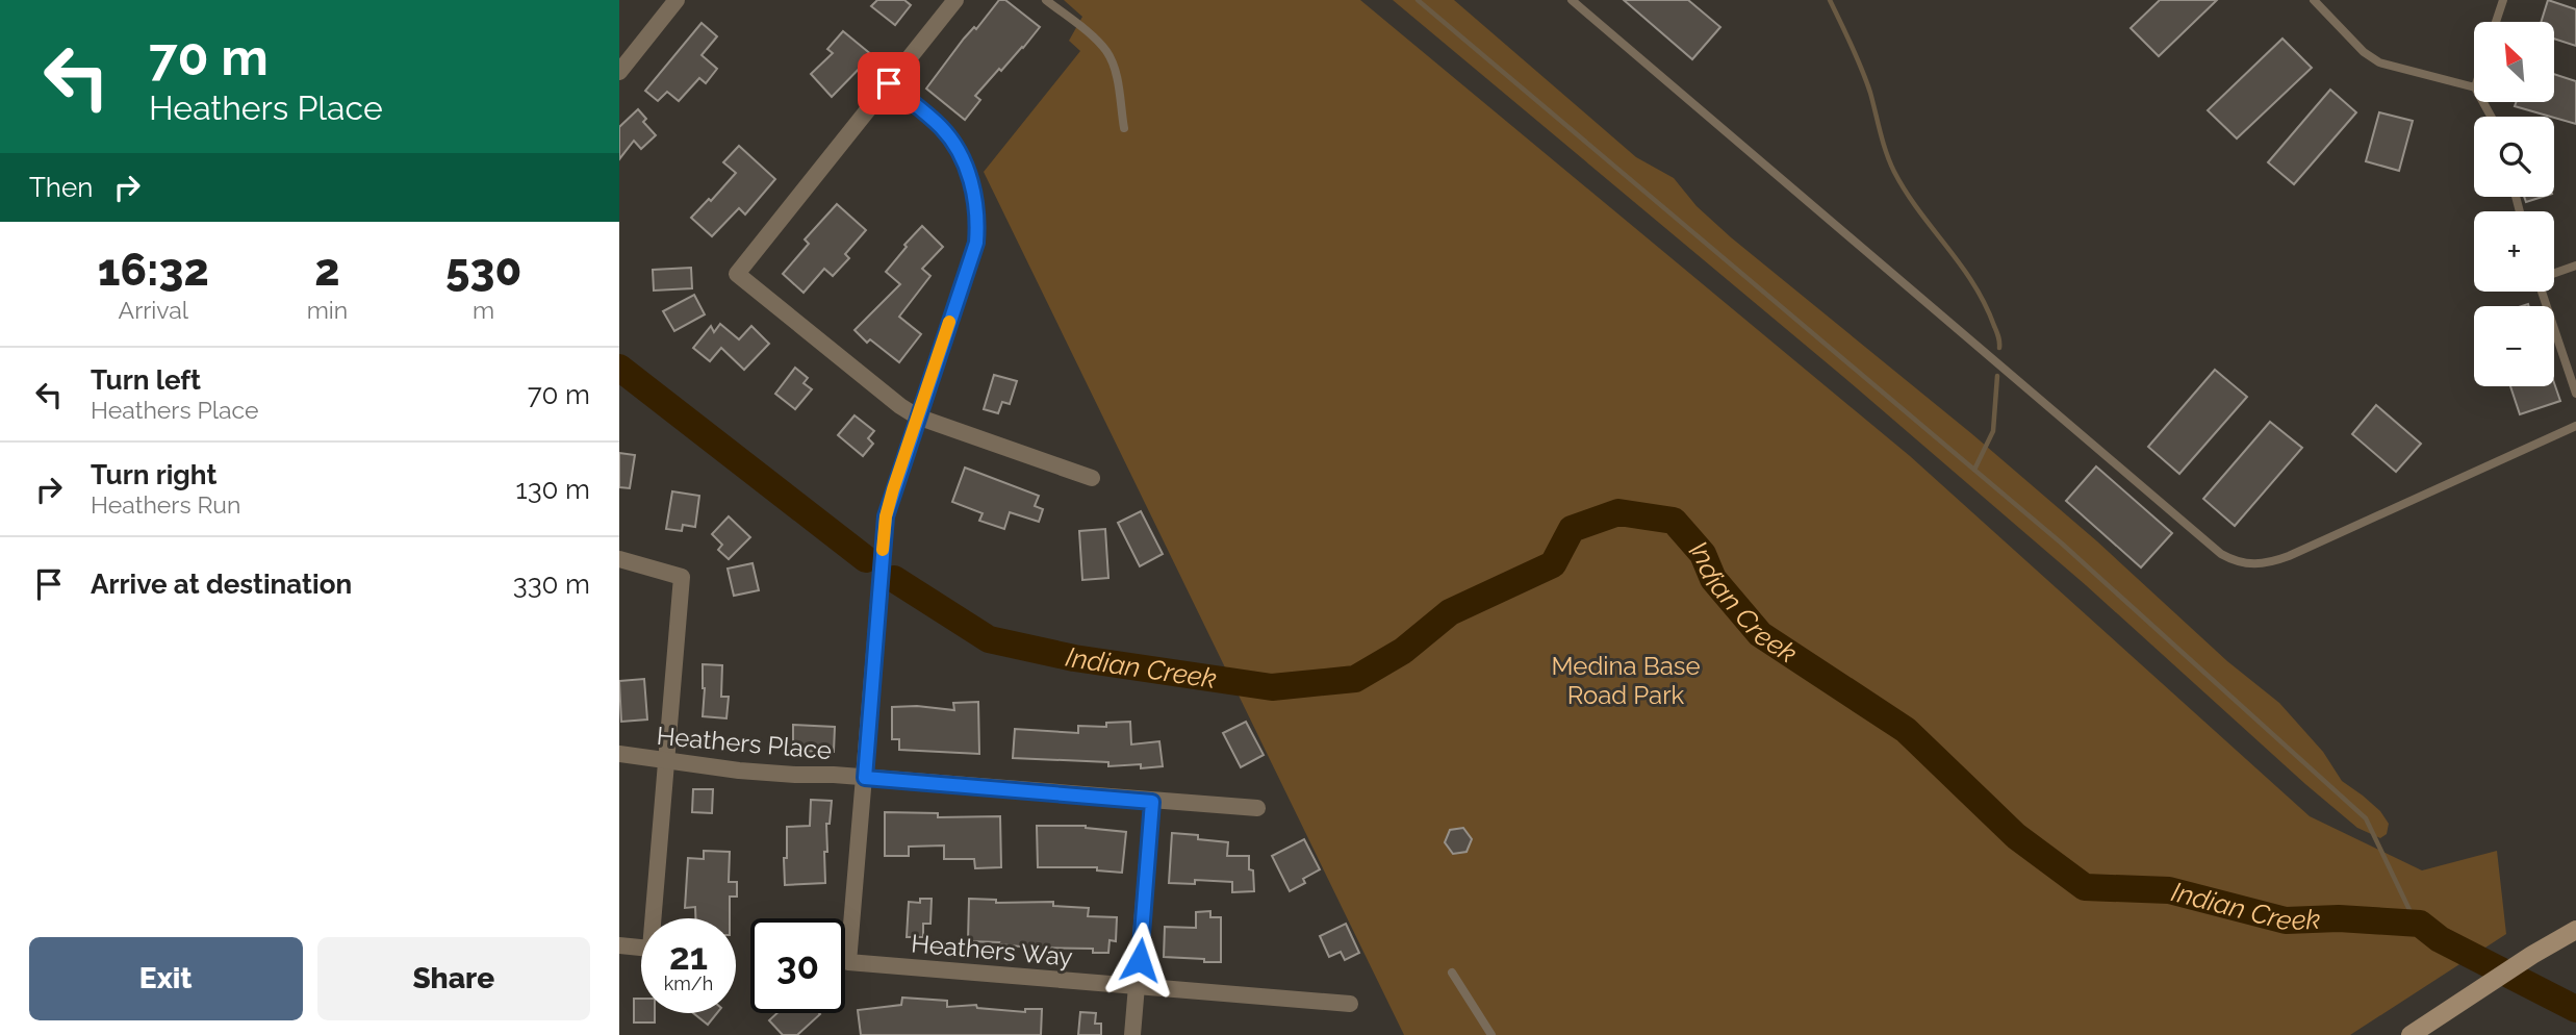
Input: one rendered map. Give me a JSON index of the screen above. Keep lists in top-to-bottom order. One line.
{"streets":{"street":["Heathers Place","Heathers Way"]},"crossings":[["Heathers Place","Heathers Way"]],"water":["Indian Creek"],"parks":["Medina Base Road Park"],"north":"top left","page":{"turn":["70 m","Heathers Place"],"map_buttons":["+","−"],"then":"Then","eta":["16:32","Arrival","2","min","530","m"],"list":[{"name":"Turn left","note":"Heathers Place","value":"70 m"},{"name":"Turn right","note":"Heathers Run","value":"130 m"},{"name":"Arrive at destination","value":"330 m"}],"speed":"21 km/h","limit":"30","buttons":["Exit","Share"]}}
